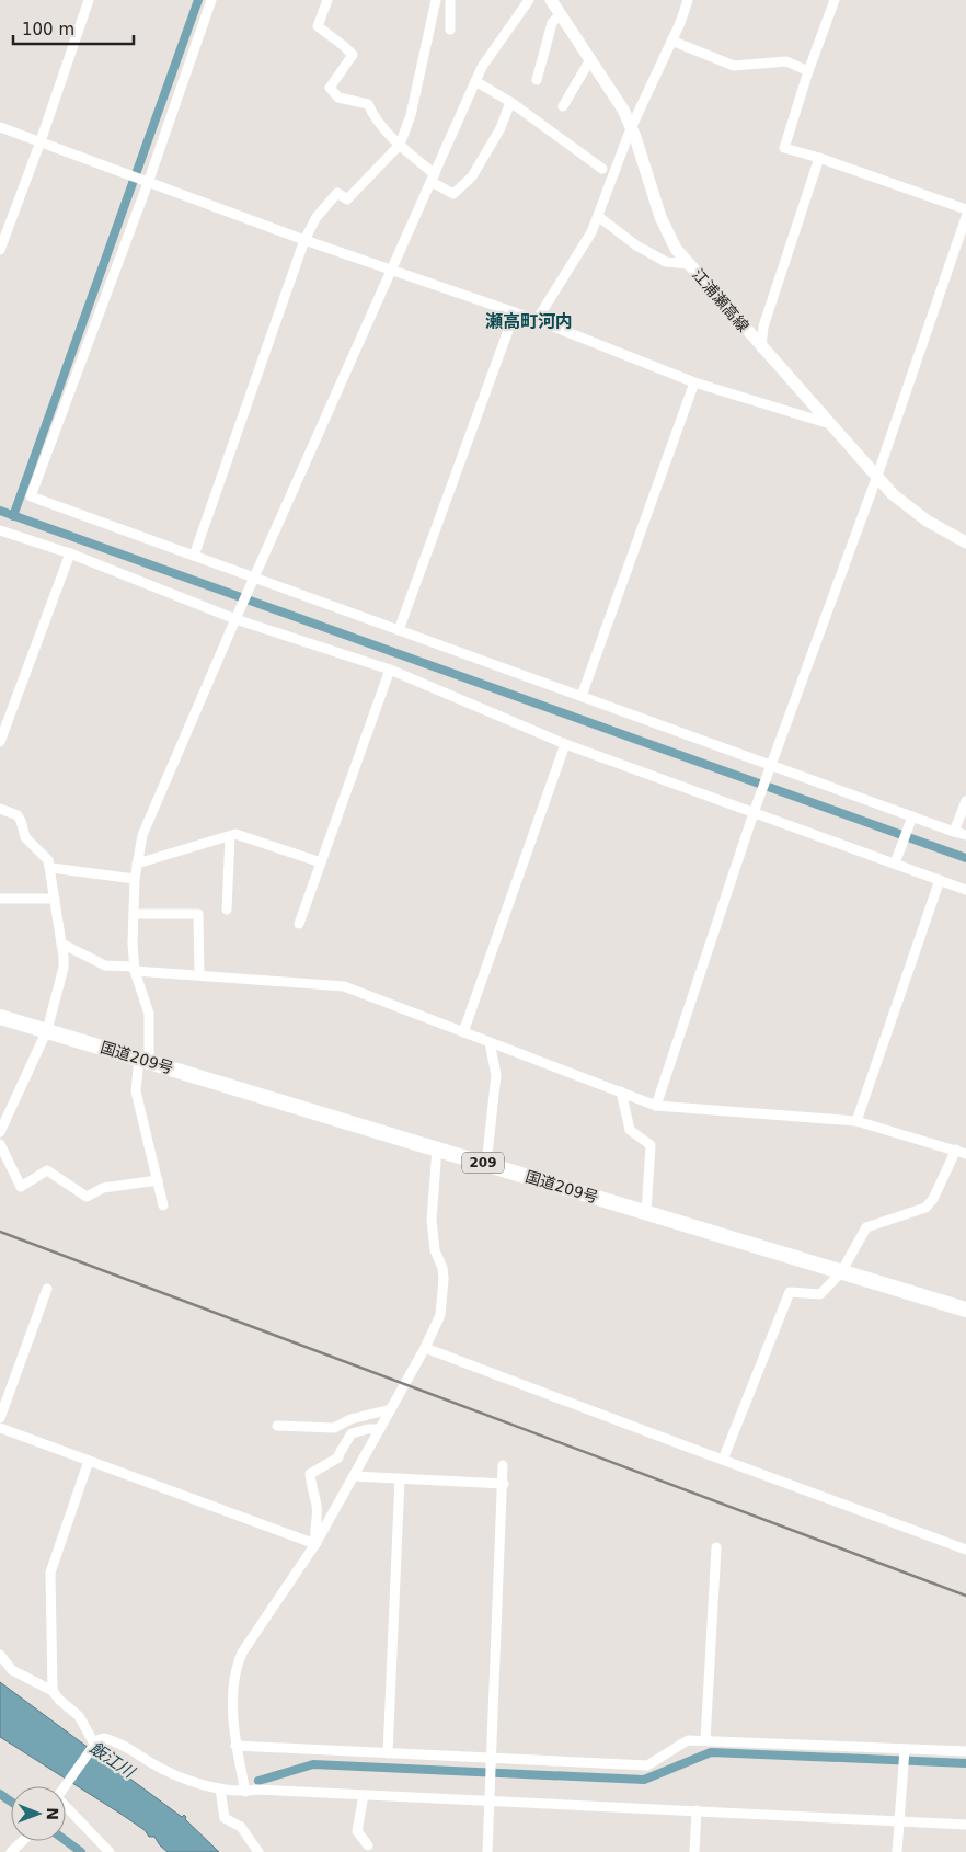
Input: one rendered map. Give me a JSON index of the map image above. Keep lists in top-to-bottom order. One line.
{"streets":{"highway":["国道209号","209"],"main road":["江浦瀬高線"]},"districts":["瀬高町河内"],"water":["飯江川"],"scale_bar":"100 m","north":"right"}
